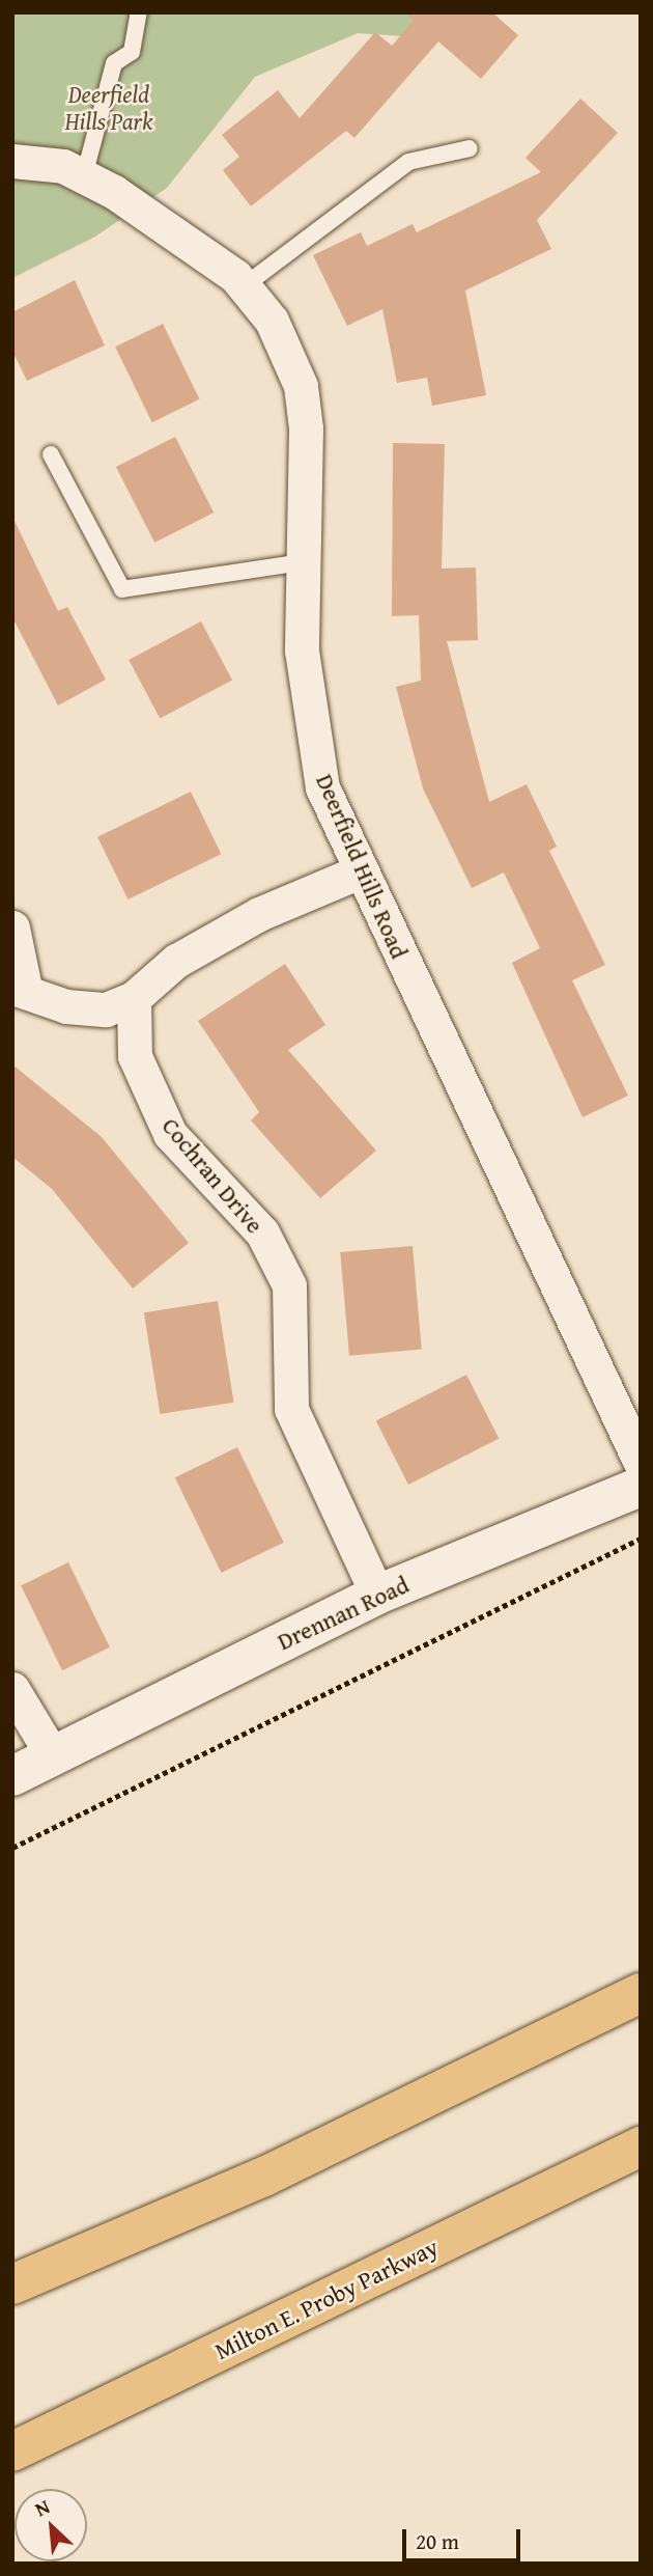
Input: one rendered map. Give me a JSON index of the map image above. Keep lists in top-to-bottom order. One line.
{"streets":{"highway":["Milton E. Proby Parkway"],"street":["Deerfield Hills Road","Cochran Drive","Drennan Road"]},"crossings":[["Cochran Drive","Drennan Road"]],"parks":["Deerfield Hills Park"],"scale_bar":"20 m","north":"top left"}
